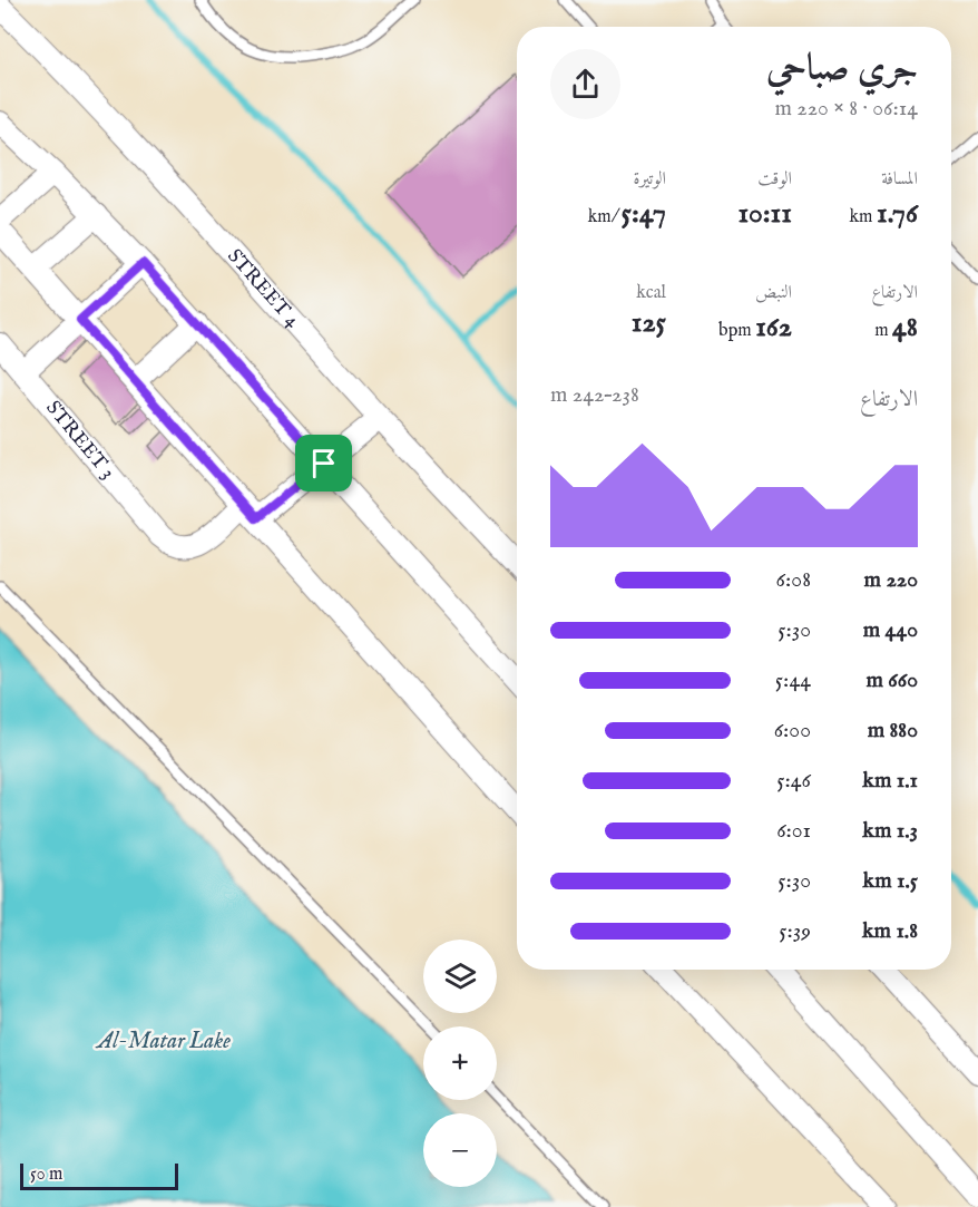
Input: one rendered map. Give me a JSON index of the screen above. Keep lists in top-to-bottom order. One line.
{"streets":{"street":["STREET 4","STREET 3"]},"water":["Al-Matar Lake"],"scale_bar":"50 m","page":{"heading":["جري صباحي","06:14 · 8 × 220 m"],"stats":[["المسافة","1.76 km"],["الوقت","10:11"],["الوتيرة","5:47 /km"],["الارتفاع","48 m"],["النبض","162 bpm"],["kcal","125"]],"chart":["الارتفاع","238–242 m"],"list":[{"name":"220 m","note":"6:08"},{"name":"440 m","note":"5:30"},{"name":"660 m","note":"5:44"},{"name":"880 m","note":"6:00"},{"name":"1.1 km","note":"5:46"},{"name":"1.3 km","note":"6:01"},{"name":"1.5 km","note":"5:30"},{"name":"1.8 km","note":"5:39"}],"map_buttons":["+","−"],"scale":"50 m"}}
